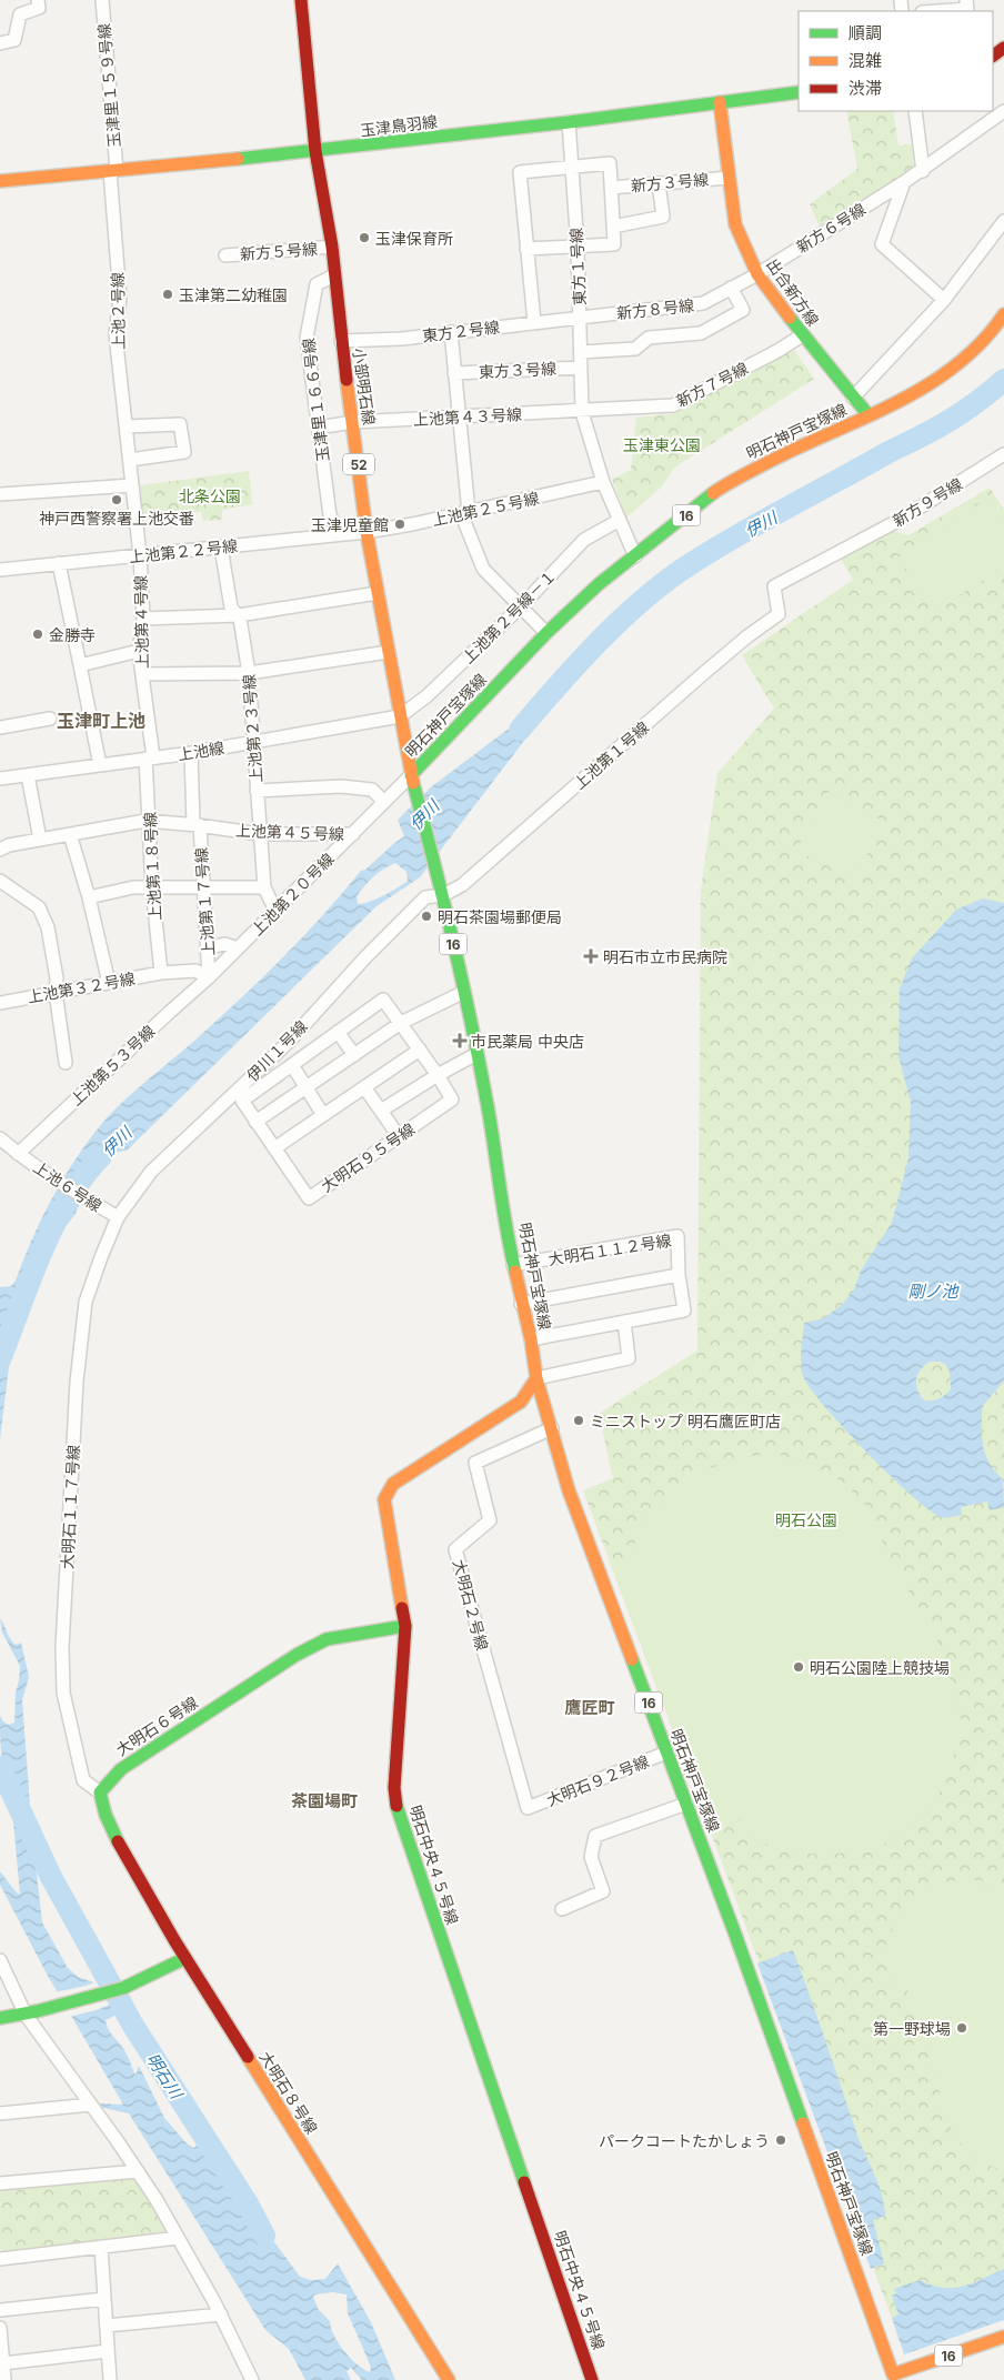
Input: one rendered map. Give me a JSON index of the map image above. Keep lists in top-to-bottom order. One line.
{"streets":{"street":["玉津里１５９号線","玉津鳥羽線","新方３号線","新方６号線","新方５号線","東方１号線","出合新方線","新方８号線","上池２号線","東方２号線","東方３号線","新方７号線","小部明石線","玉津里１６６号線","上池第４３号線","明石神戸宝塚線","52","新方９号線","上池第２５号線","16","上池第２２号線","上池第２号線－１","上池第４号線","上池第２３号線","上池線","上池第１号線","上池第４５号線","上池第１８号線","上池第２０号線","上池第１７号線","上池第３２号線","伊川１号線","上池第５３号線","大明石９５号線","上池６号線","大明石１１２号線","大明石１１７号線","大明石２号線","大明石６号線","大明石９２号線","明石中央４５号線","大明石８号線"]},"crossings":[["玉津里１５９号線","玉津鳥羽線"],["玉津里１５９号線","上池２号線"],["玉津鳥羽線","東方１号線"],["玉津鳥羽線","出合新方線"],["玉津鳥羽線","上池２号線"],["玉津鳥羽線","小部明石線"],["新方３号線","出合新方線"],["新方６号線","出合新方線"],["新方６号線","新方８号線"],["新方５号線","小部明石線"],["東方１号線","新方８号線"],["東方１号線","東方２号線"],["東方１号線","東方３号線"],["東方１号線","新方７号線"],["東方１号線","上池第４３号線"],["東方１号線","明石神戸宝塚線"],["東方１号線","上池第２５号線"],["東方１号線","上池第２号線－１"],["出合新方線","新方８号線"],["出合新方線","新方７号線"],["出合新方線","明石神戸宝塚線"],["新方８号線","東方２号線"],["上池２号線","上池第４号線"],["東方２号線","小部明石線"],["新方７号線","上池第４３号線"],["小部明石線","玉津里１６６号線"],["小部明石線","上池第４３号線"],["小部明石線","明石神戸宝塚線"],["小部明石線","上池第２５号線"],["小部明石線","上池第２２号線"],["小部明石線","上池第２号線－１"],["小部明石線","上池線"],["小部明石線","上池第２０号線"],["玉津里１６６号線","上池第４３号線"],["玉津里１６６号線","上池第２２号線"],["明石神戸宝塚線","上池第１号線"],["明石神戸宝塚線","上池第２０号線"],["明石神戸宝塚線","伊川１号線"],["明石神戸宝塚線","大明石１１２号線"],["明石神戸宝塚線","大明石２号線"],["明石神戸宝塚線","大明石９２号線"],["明石神戸宝塚線","明石中央４５号線"],["新方９号線","上池第１号線"],["上池第２５号線","上池第２２号線"],["上池第２２号線","上池第４号線"],["上池第２２号線","上池第２３号線"],["上池第２号線－１","上池線"],["上池第４号線","上池線"],["上池第４号線","上池第１８号線"],["上池第２３号線","上池線"],["上池第２３号線","上池第４５号線"],["上池第２３号線","上池第２０号線"],["上池線","上池第１８号線"],["上池線","上池第１７号線"],["上池第１号線","伊川１号線"],["上池第４５号線","上池第１８号線"],["上池第４５号線","上池第２０号線"],["上池第４５号線","上池第１７号線"],["上池第１８号線","上池第３２号線"],["上池第２０号線","上池第１７号線"],["上池第２０号線","上池第５３号線"],["上池第１７号線","上池第５３号線"],["伊川１号線","上池６号線"],["伊川１号線","大明石１１７号線"],["上池第５３号線","上池６号線"],["上池６号線","大明石１１７号線"],["大明石１１７号線","大明石６号線"],["大明石２号線","大明石９２号線"],["大明石６号線","明石中央４５号線"]],"districts":["玉津町上池","鷹匠町","茶園場町"],"water":["伊川","剛ノ池","明石川"],"parks":["玉津東公園","北条公園","明石公園"],"places":{"other":["玉津保育所","玉津第二幼稚園","神戸西警察署上池交番","玉津児童館","金勝寺","明石茶園場郵便局","ミニストップ 明石鷹匠町店","明石公園陸上競技場","第一野球場","パークコートたかしょう"],"health":["明石市立市民病院","市民薬局 中央店"]},"legend":["順調","混雑","渋滞"]}
